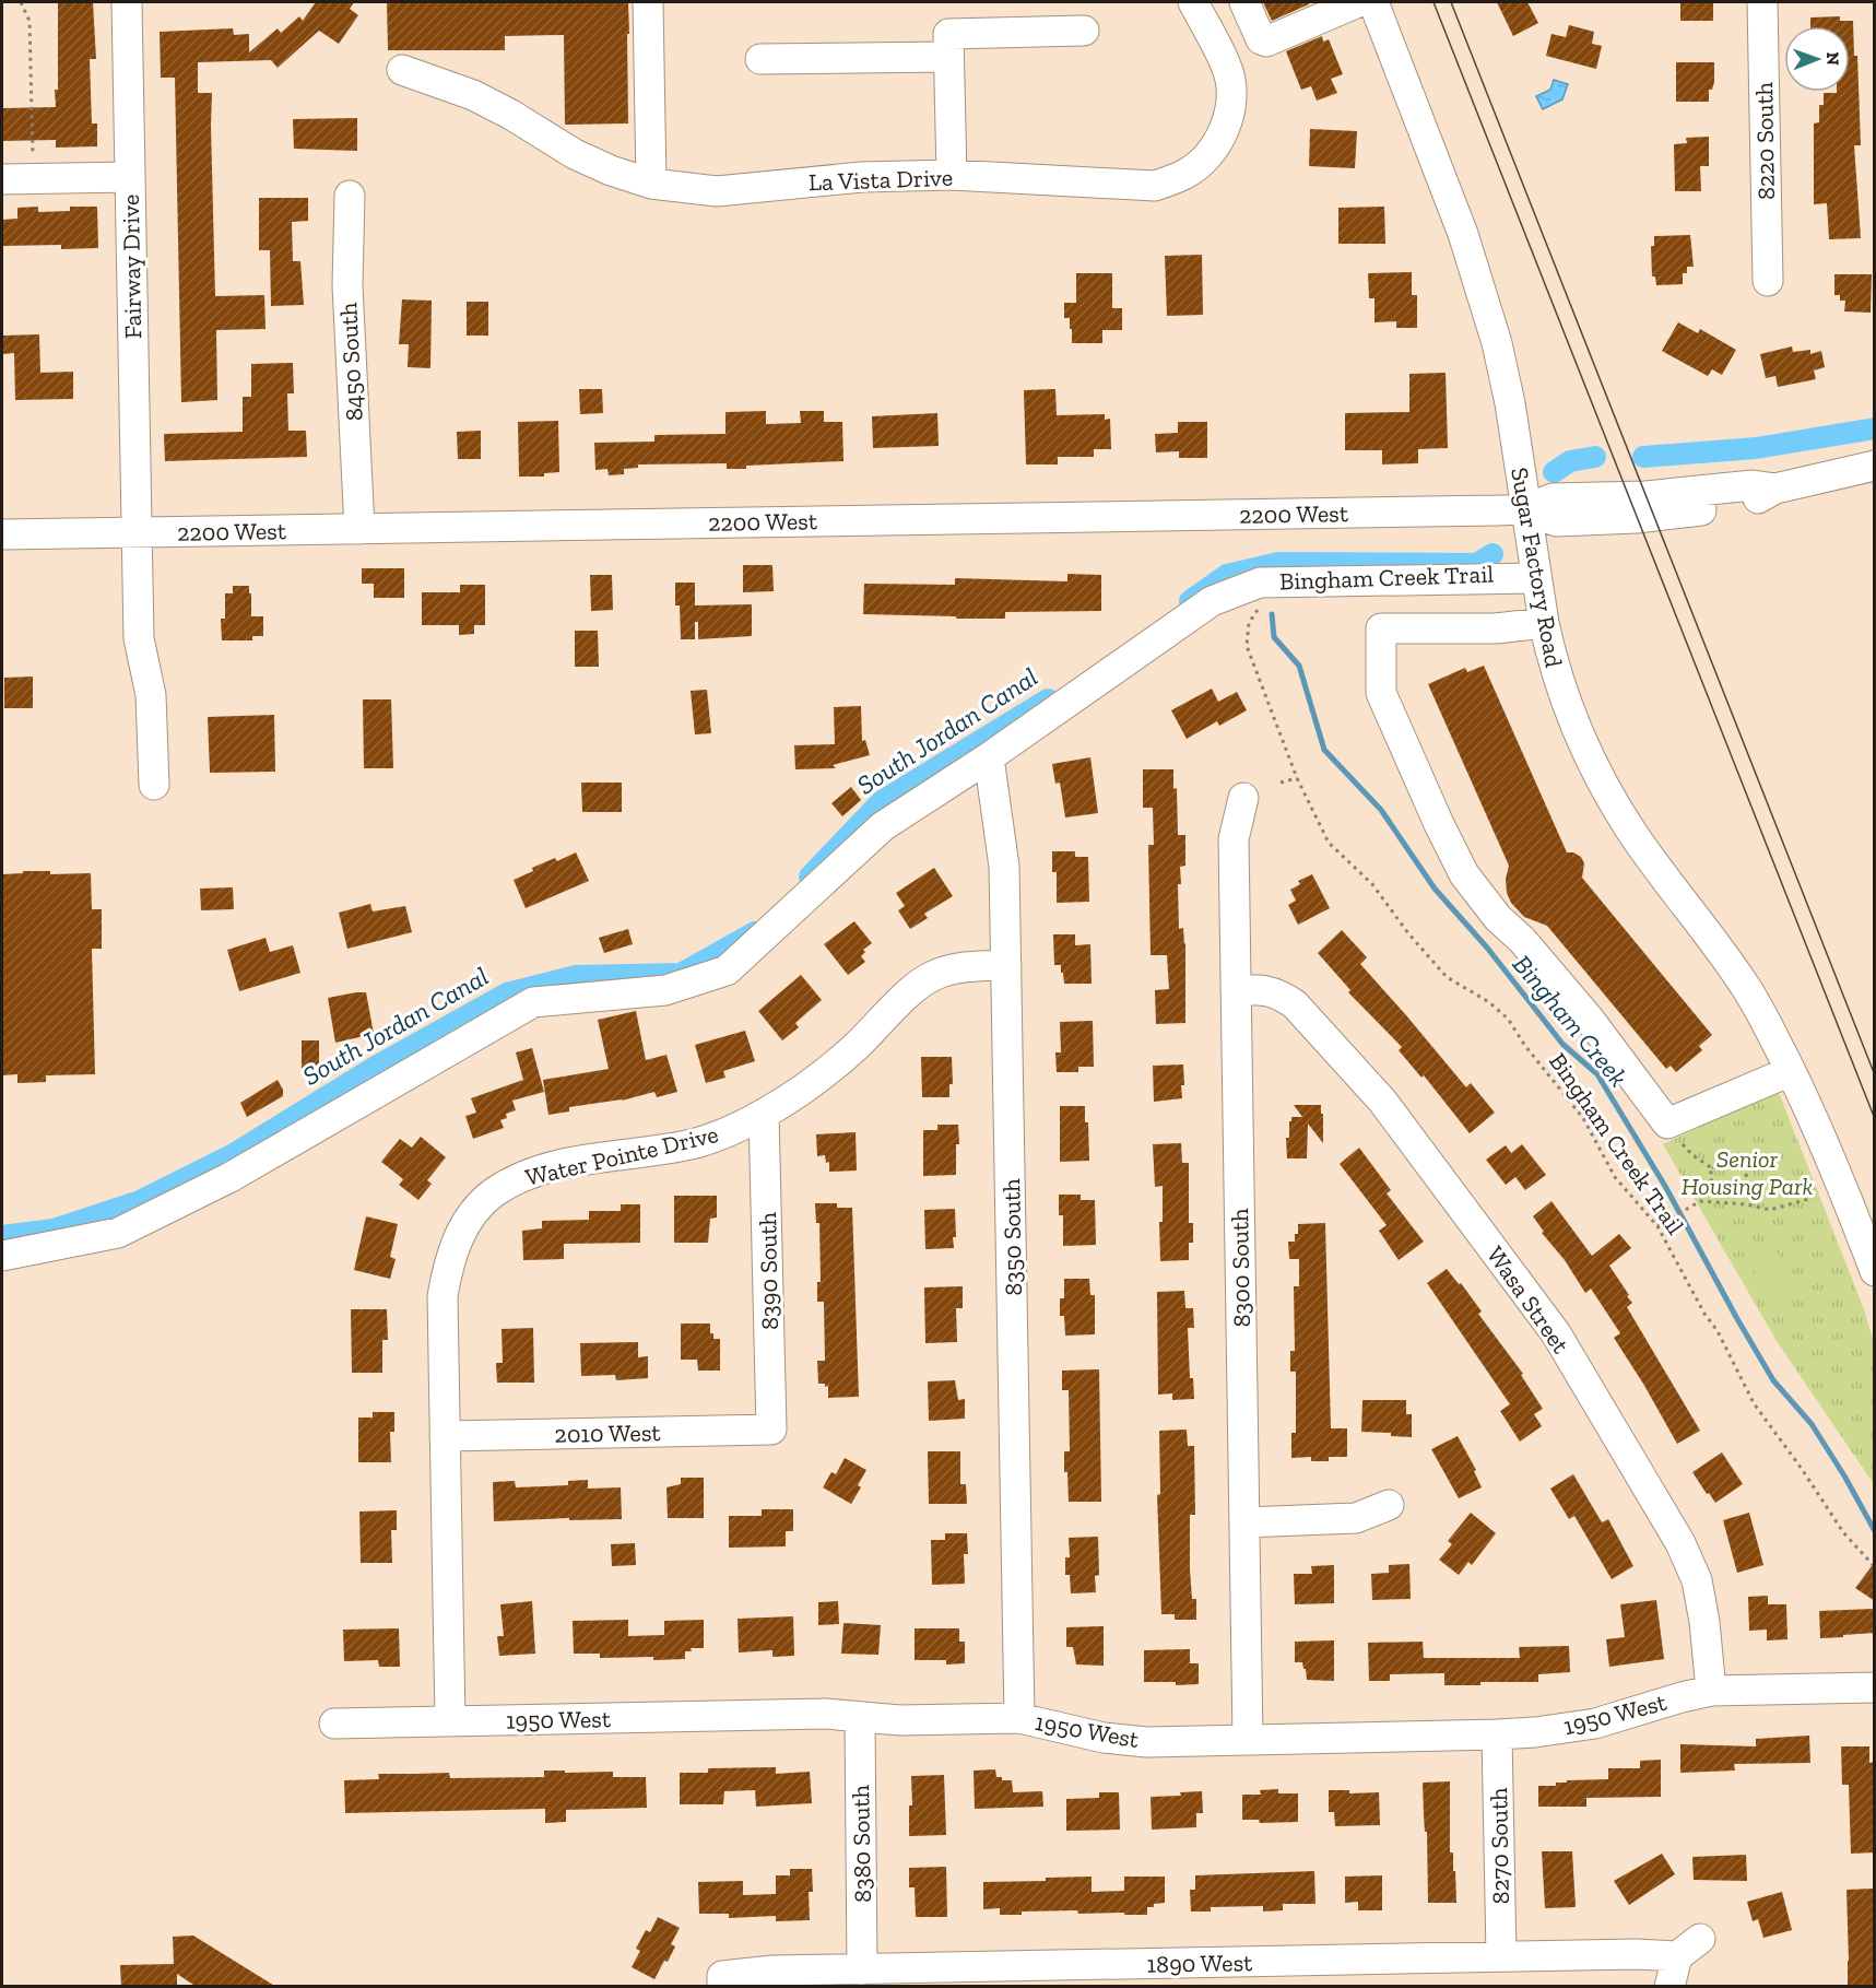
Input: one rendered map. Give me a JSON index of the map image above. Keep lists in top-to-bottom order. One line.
{"streets":{"street":["8220 South","La Vista Drive","Fairway Drive","8450 South","2200 West","Sugar Factory Road","Water Pointe Drive","8350 South","8300 South","8390 South","Wasa Street","2010 West","1950 West","8380 South","8270 South","1890 West"],"path":["Bingham Creek Trail"]},"crossings":[["Fairway Drive","2200 West"],["8450 South","2200 West"],["2200 West","Sugar Factory Road"],["Water Pointe Drive","8350 South"],["Water Pointe Drive","8390 South"],["Water Pointe Drive","2010 West"],["Water Pointe Drive","1950 West"],["8350 South","1950 West"],["8300 South","Wasa Street"],["8300 South","1950 West"],["8390 South","2010 West"],["Wasa Street","1950 West"],["1950 West","8380 South"],["1950 West","8270 South"],["8380 South","1890 West"],["8270 South","1890 West"]],"water":["South Jordan Canal","Bingham Creek"],"parks":["Senior Housing Park"],"north":"right"}
